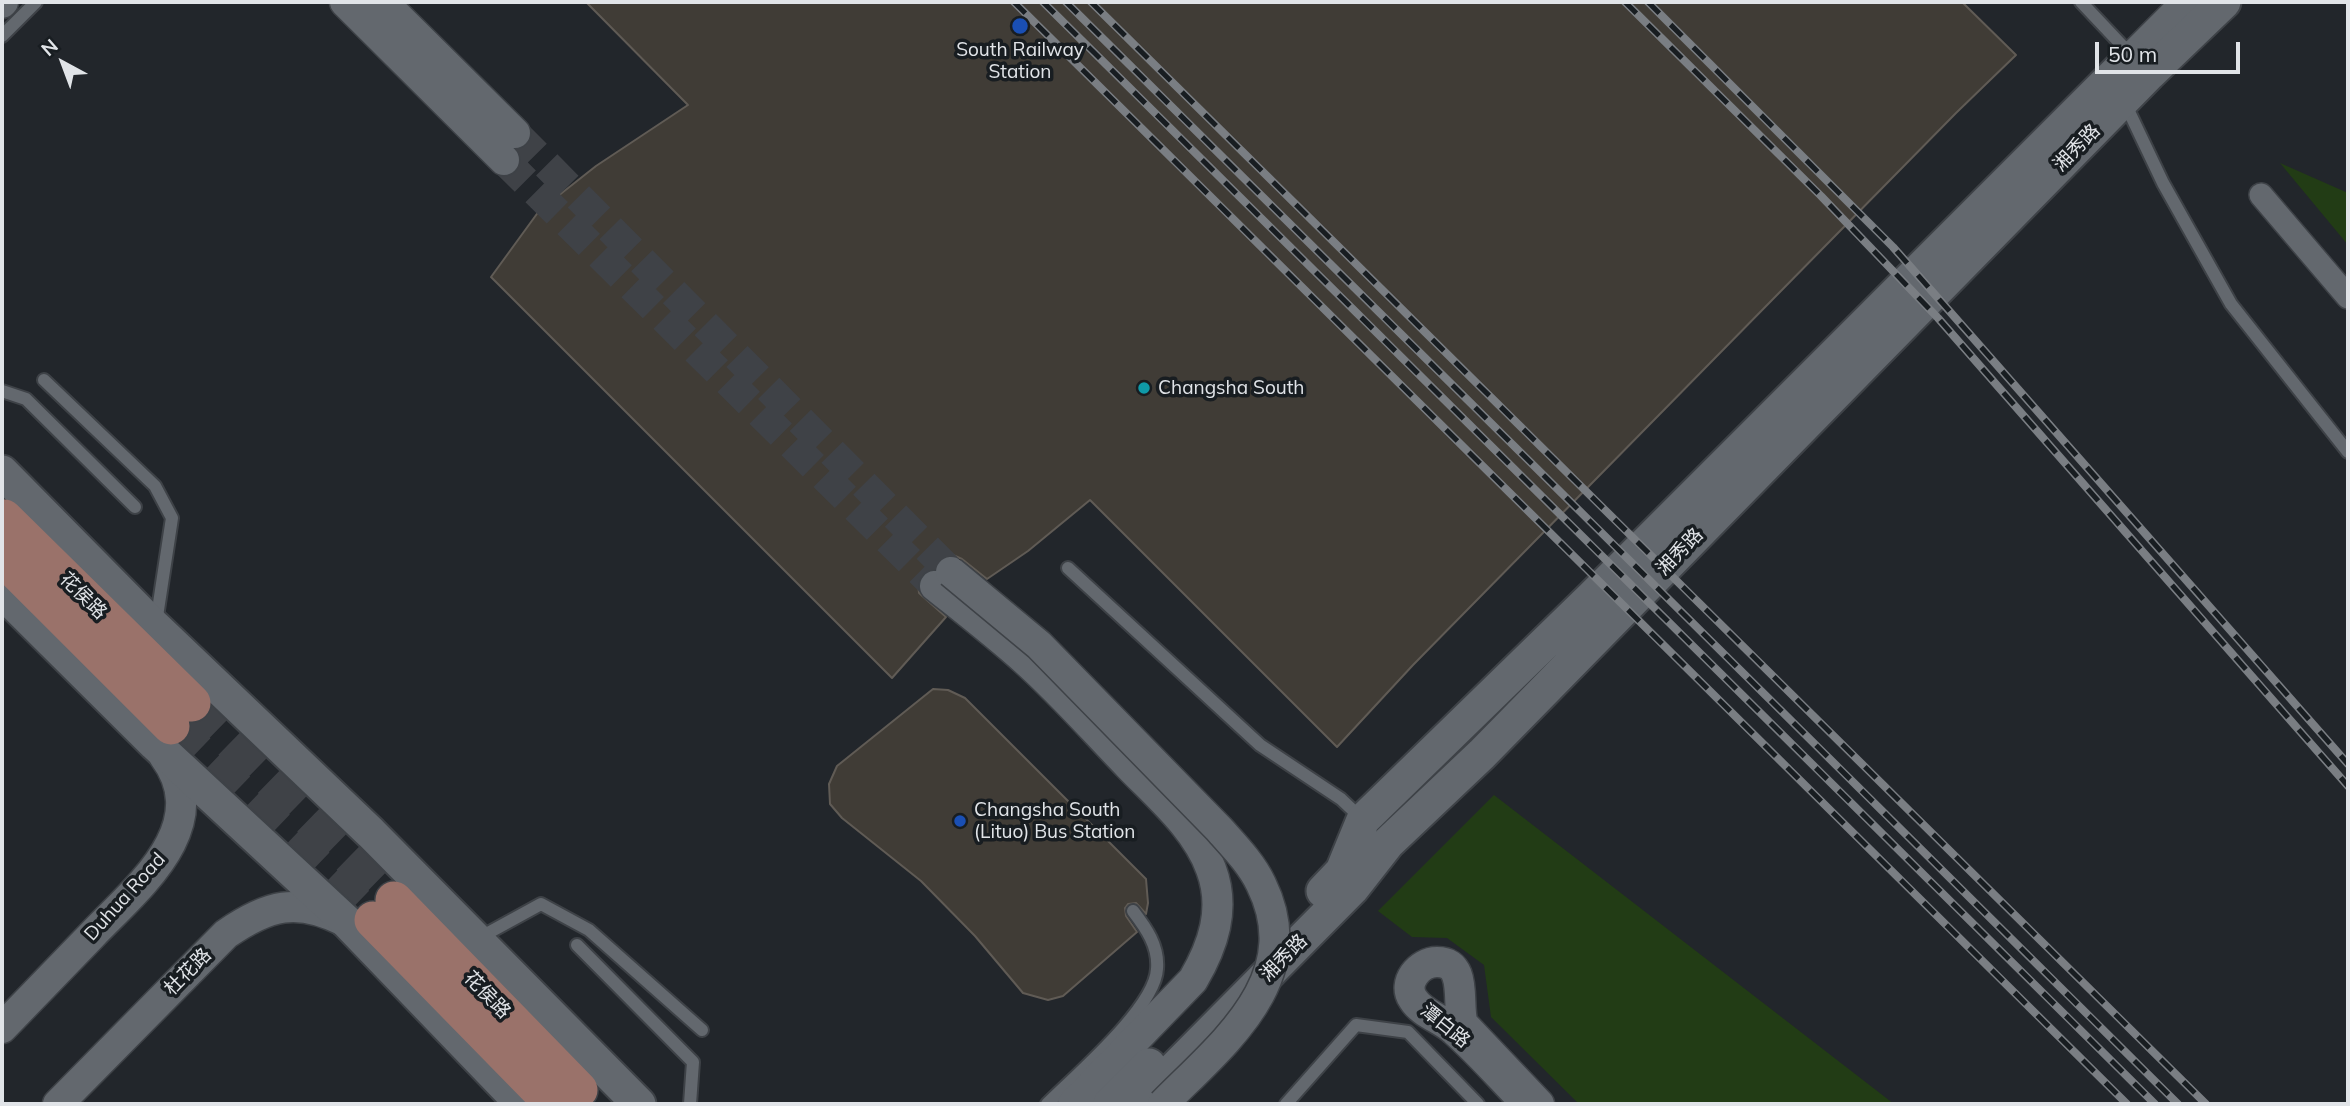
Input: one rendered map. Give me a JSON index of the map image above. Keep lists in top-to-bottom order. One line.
{"streets":{"main road":["湘秀路","花侯路"],"street":["Duhua Road","杜花路","潭白路"]},"crossings":[["花侯路","Duhua Road"],["花侯路","杜花路"]],"places":["South Railway Station","Changsha South","Changsha South (Lituo) Bus Station"],"scale_bar":"50 m","north":"top left"}
